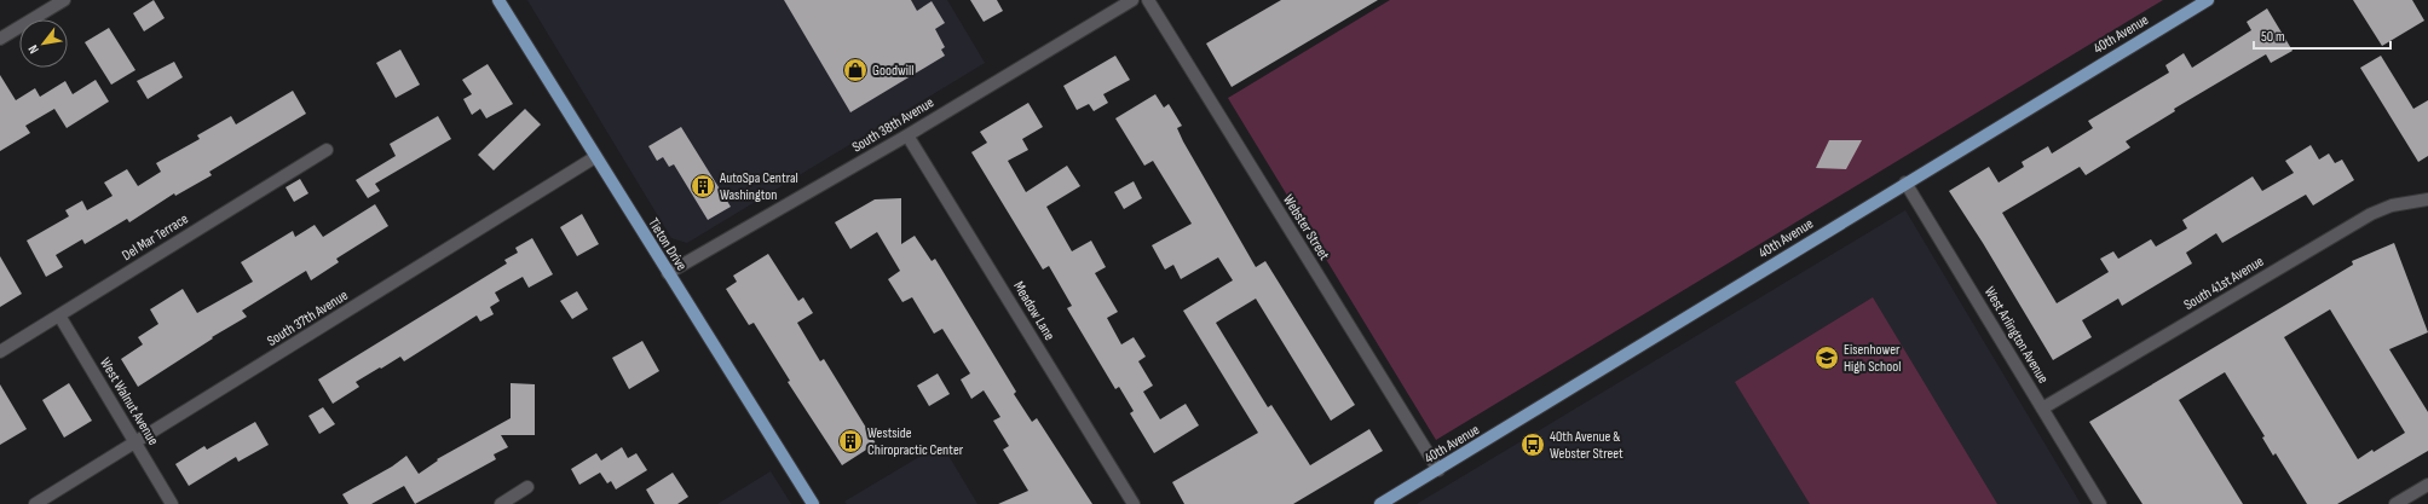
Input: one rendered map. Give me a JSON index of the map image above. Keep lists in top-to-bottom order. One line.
{"streets":{"main road":["40th Avenue","Tieton Drive"],"street":["South 38th Avenue","Webster Street","Del Mar Terrace","South 41st Avenue","Meadow Lane","South 37th Avenue","West Arlington Avenue","West Walnut Avenue"]},"crossings":[["40th Avenue","Webster Street"],["40th Avenue","West Arlington Avenue"],["South 38th Avenue","Tieton Drive"],["South 38th Avenue","Meadow Lane"],["Del Mar Terrace","West Walnut Avenue"],["Tieton Drive","South 37th Avenue"],["South 41st Avenue","West Arlington Avenue"],["South 37th Avenue","West Walnut Avenue"]],"places":{"shop":["Goodwill"],"building":["AutoSpa Central Washington","Westside Chiropractic Center"],"school or university":["Eisenhower High School"],"bus stop":["40th Avenue & Webster Street"]},"scale_bar":"50 m","north":"bottom left"}
